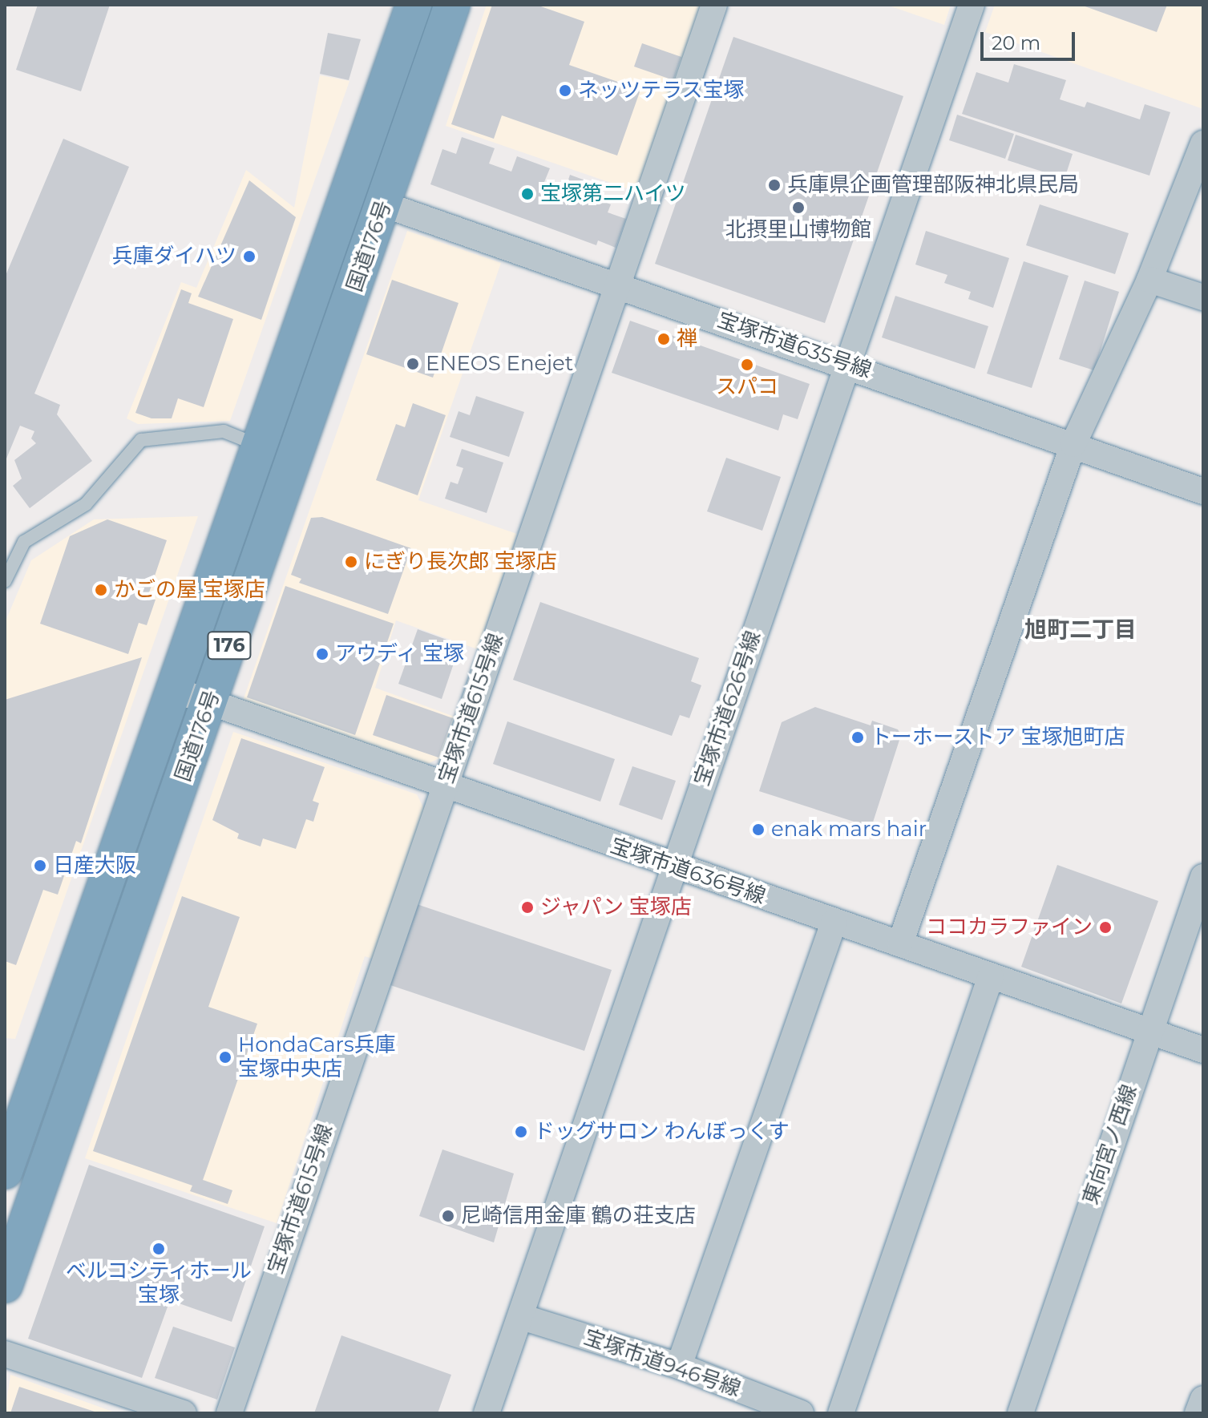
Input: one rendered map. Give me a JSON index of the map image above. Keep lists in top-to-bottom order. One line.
{"streets":{"highway":["国道176号","176"],"street":["宝塚市道635号線","宝塚市道615号線","宝塚市道626号線","宝塚市道636号線","東向宮ノ西線","宝塚市道946号線"]},"crossings":[["国道176号","宝塚市道635号線"],["国道176号","宝塚市道636号線"],["宝塚市道635号線","宝塚市道615号線"],["宝塚市道635号線","宝塚市道626号線"],["宝塚市道615号線","宝塚市道636号線"],["宝塚市道626号線","宝塚市道636号線"],["宝塚市道626号線","宝塚市道946号線"],["宝塚市道636号線","東向宮ノ西線"]],"districts":["旭町二丁目"],"places":["ネッツテラス宝塚","兵庫県企画管理部阪神北県民局","宝塚第二ハイツ","北摂里山博物館","兵庫ダイハツ","禅","ENEOS Enejet","スパコ","にぎり長次郎 宝塚店","かごの屋 宝塚店","アウディ 宝塚","トーホーストア 宝塚旭町店","enak mars hair","日産大阪","ジャパン 宝塚店","ココカラファイン","HondaCars兵庫 宝塚中央店","ドッグサロン わんぼっくす","尼崎信用金庫 鶴の荘支店","ベルコシティホール 宝塚"],"scale_bar":"20 m"}
